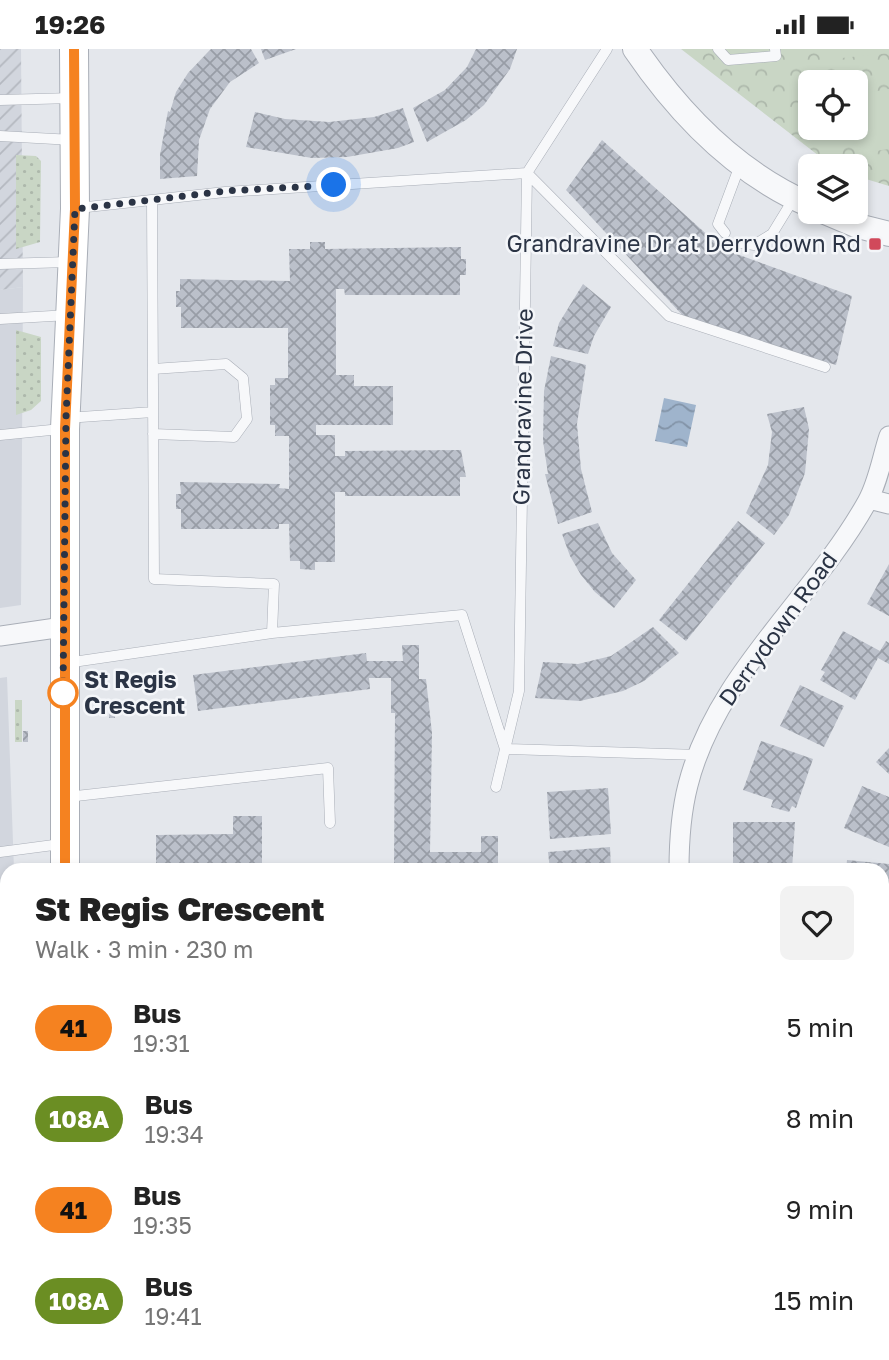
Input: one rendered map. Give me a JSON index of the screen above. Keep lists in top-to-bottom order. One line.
{"streets":{"street":["Derrydown Road"],"lane":["Grandravine Drive"]},"places":{"transit":["Grandravine Dr at Derrydown Rd"],"other":["St Regis Crescent"]},"lines":["bus line 41"],"page":{"status":"19:26","heading":["St Regis Crescent","Walk · 3 min · 230 m"],"list":[{"mark":"41","name":"Bus","note":"19:31","value":"5 min"},{"mark":"108A","name":"Bus","note":"19:34","value":"8 min"},{"mark":"41","name":"Bus","note":"19:35","value":"9 min"},{"mark":"108A","name":"Bus","note":"19:41","value":"15 min"}]}}
